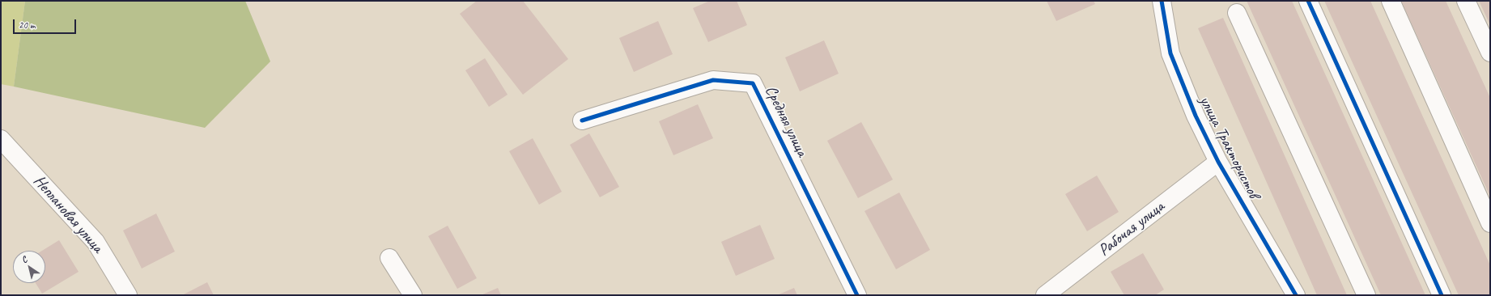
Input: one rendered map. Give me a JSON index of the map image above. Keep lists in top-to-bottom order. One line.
{"streets":{"street":["Средняя улица","улица Трактористов","Неплановая улица","Рабочая улица"]},"crossings":[["улица Трактористов","Рабочая улица"]],"scale_bar":"20 m","north":"top left"}
